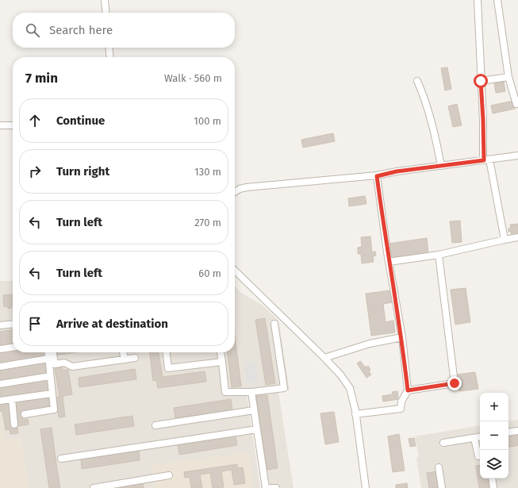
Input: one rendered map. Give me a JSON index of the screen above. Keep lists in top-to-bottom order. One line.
{"page":{"search":"Search here","heading":["7 min","Walk · 560 m"],"list":[["Continue","100 m"],["Turn right","130 m"],["Turn left","270 m"],["Turn left","60 m"],"Arrive at destination"],"map_buttons":["+","−"]}}
